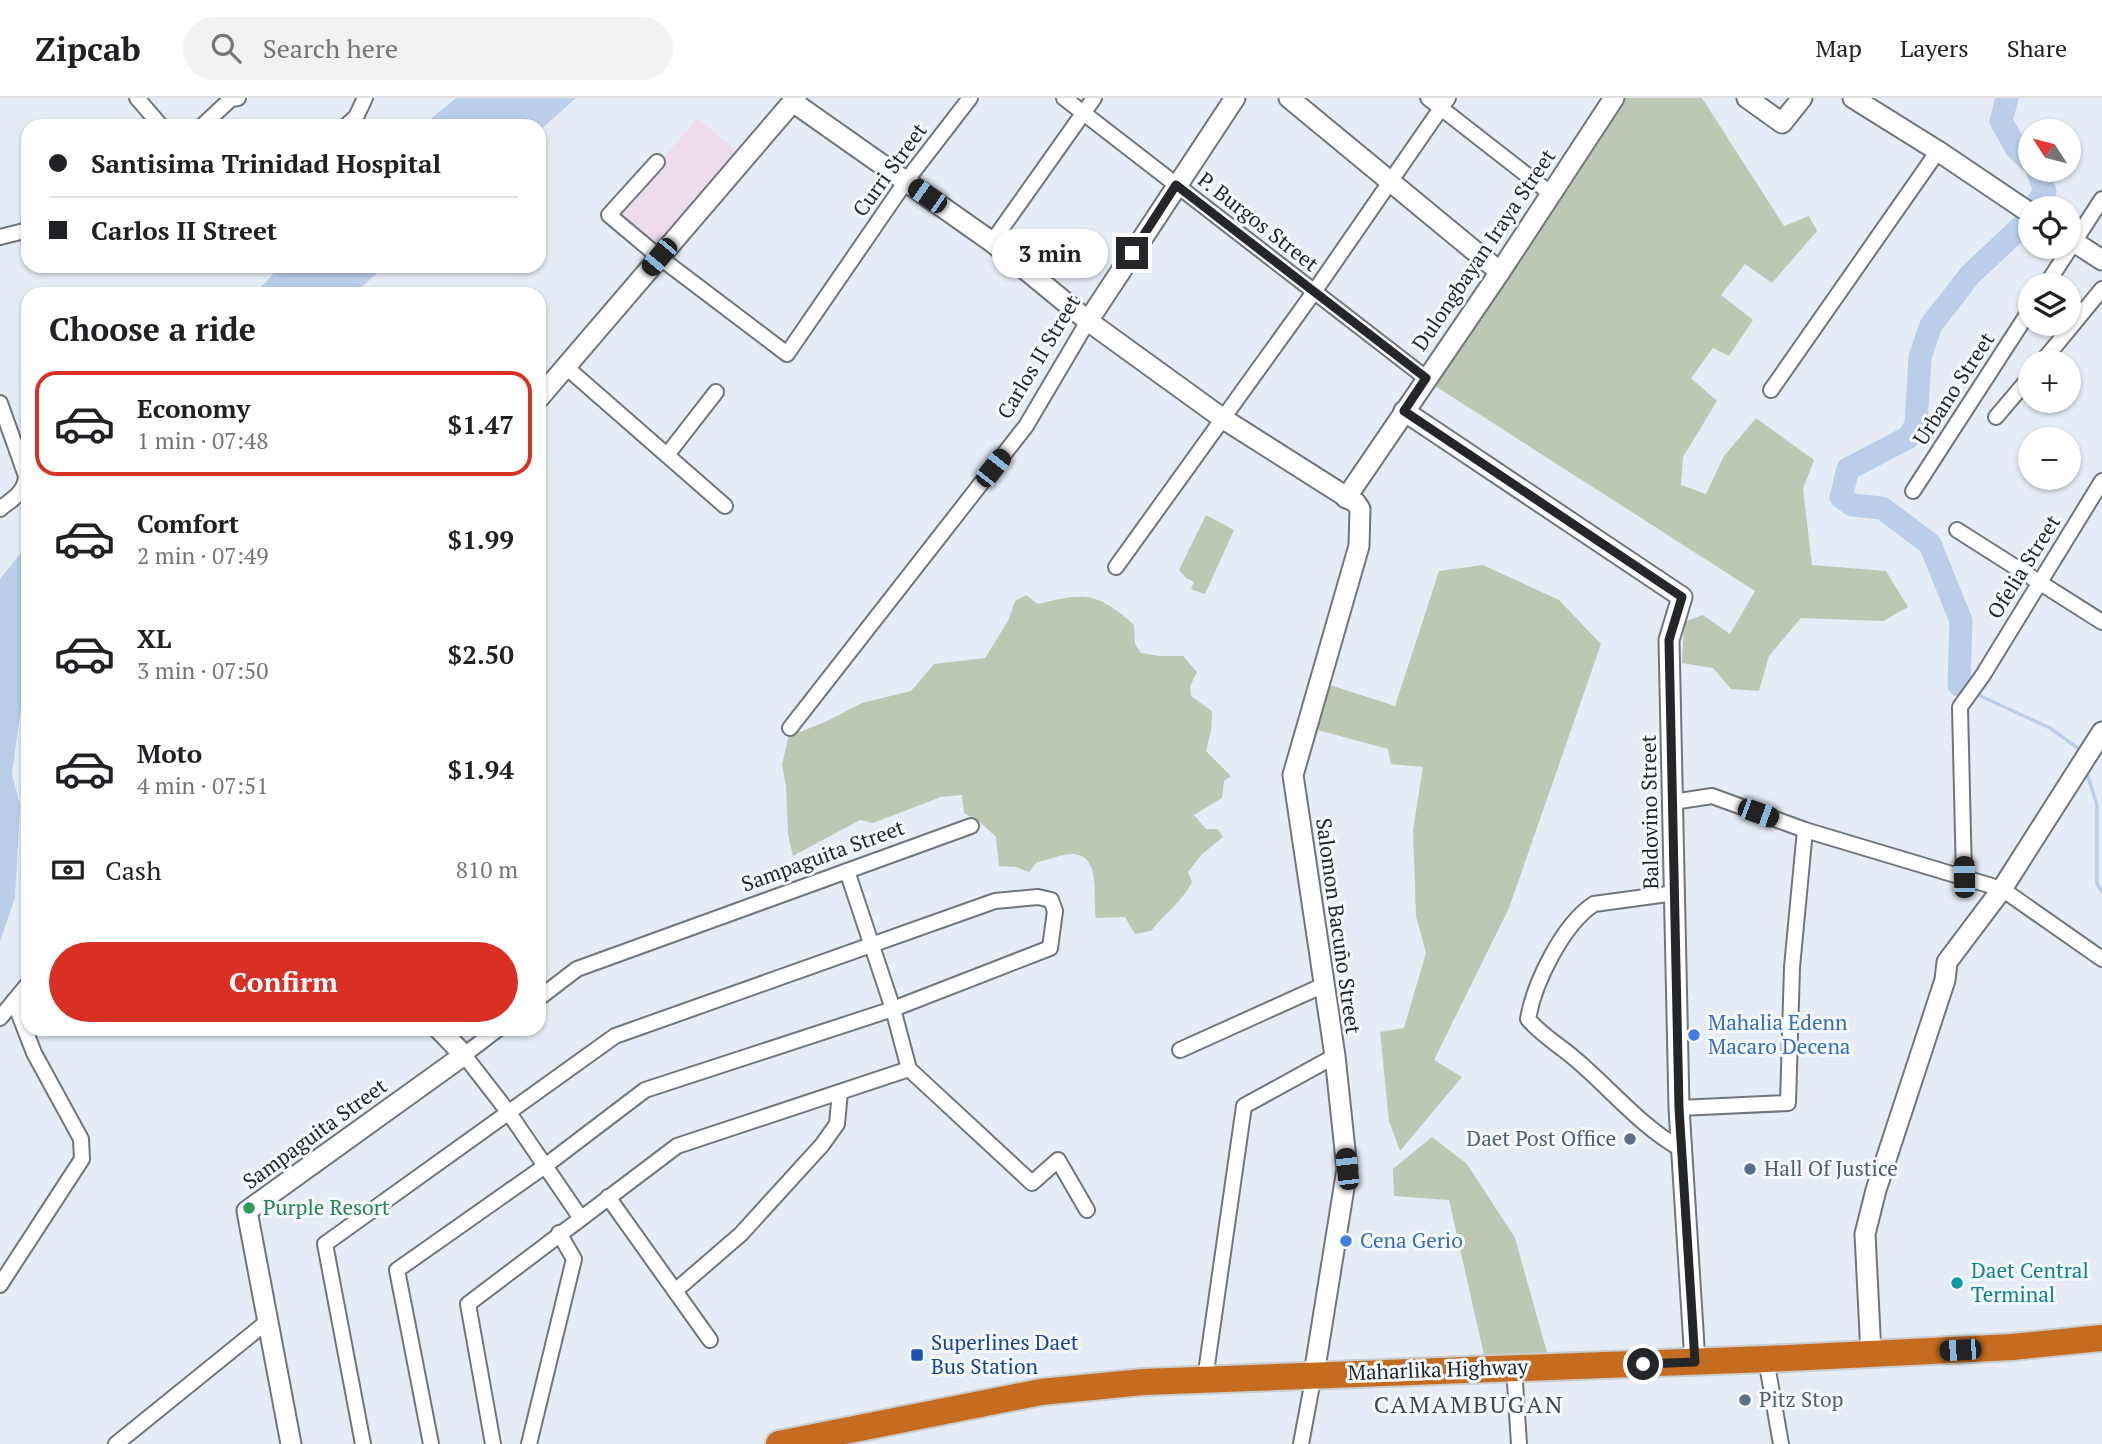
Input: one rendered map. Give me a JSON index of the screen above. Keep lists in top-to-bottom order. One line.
{"streets":{"highway":["Maharlika Highway"],"street":["Curri Street","P. Burgos Street","Dulongbayan Iraya Street","Carlos II Street","Urbano Street","Ofelia Street","Baldovino Street","Sampaguita Street","Salomon Bacuño Street"]},"crossings":[["P. Burgos Street","Dulongbayan Iraya Street"],["P. Burgos Street","Carlos II Street"],["Dulongbayan Iraya Street","Baldovino Street"],["Dulongbayan Iraya Street","Salomon Bacuño Street"],["Baldovino Street","Maharlika Highway"],["Salomon Bacuño Street","Maharlika Highway"]],"districts":["CAMAMBUGAN"],"places":{"other":["Mahalia Edenn Macaro Decena","Daet Post Office","Hall Of Justice","Purple Resort","Cena Gerio","Daet Central Terminal","Pitz Stop"],"transit":["Superlines Daet Bus Station"]},"north":"top left","page":{"header":"Zipcab","search":"Search here","nav":["Map","Layers","Share"],"map_buttons":["+","−"],"banner":["Santisima Trinidad Hospital","Carlos II Street"],"bubble":"3 min","heading":"Choose a ride","list":[{"name":"Economy","note":"1 min · 07:48","value":"$1.47"},{"name":"Comfort","note":"2 min · 07:49","value":"$1.99"},{"name":"XL","note":"3 min · 07:50","value":"$2.50"},{"name":"Moto","note":"4 min · 07:51","value":"$1.94"}],"pay":["Cash","810 m"],"buttons":"Confirm"}}
